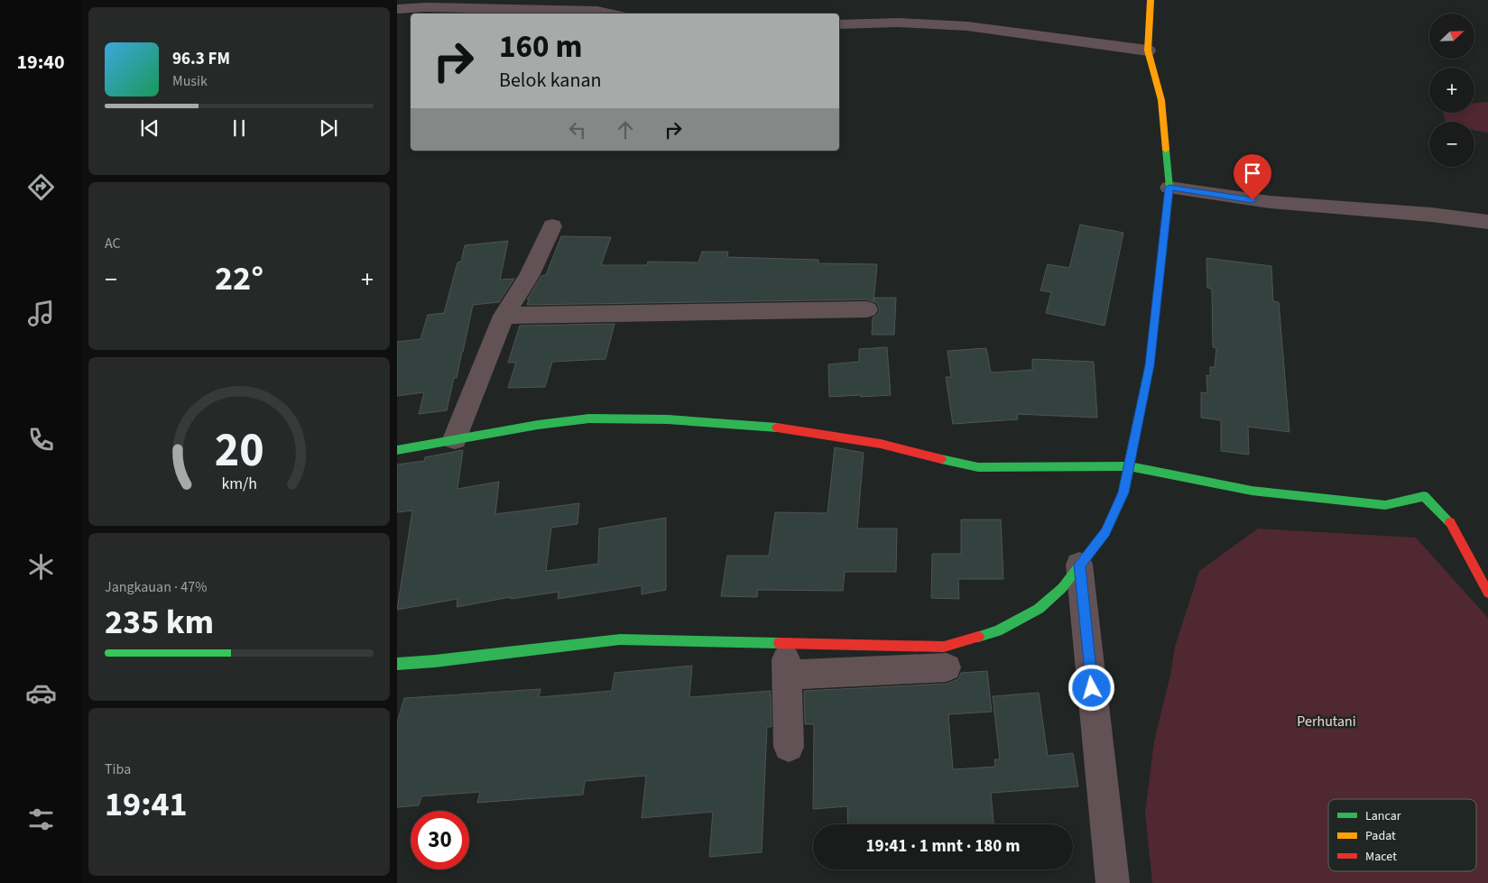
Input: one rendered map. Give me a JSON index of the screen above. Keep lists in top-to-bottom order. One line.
{"parks":["Perhutani"],"legend":["Lancar","Padat","Macet"],"north":"top right","page":{"tabs":"19:40","map_buttons":["+","−"],"turn":["160 m","Belok kanan"],"song":["96.3 FM","Musik"],"tile":["AC",["Jangkauan · 47%","235 km"],["Tiba","19:41"]],"heat":["−","22°","+"],"limit":"30","trip":"19:41 · 1 mnt · 180 m","gauge":["20","km/h"]}}
